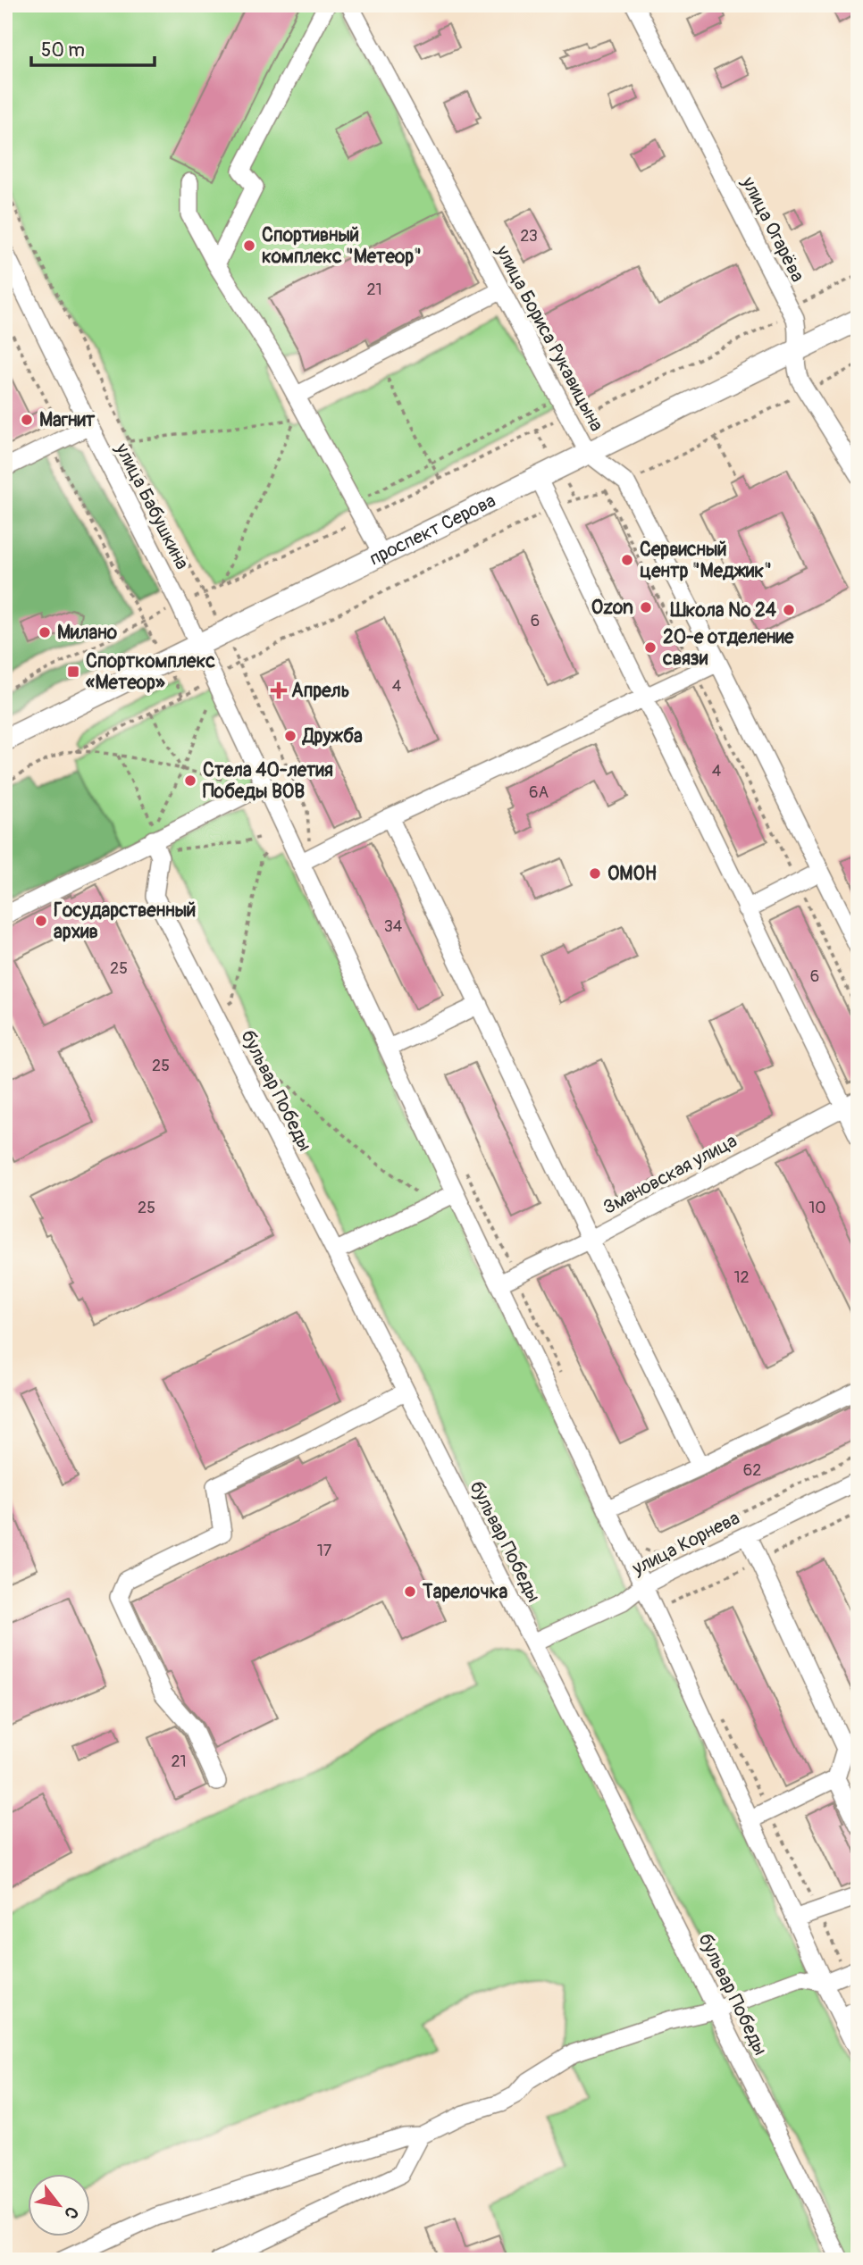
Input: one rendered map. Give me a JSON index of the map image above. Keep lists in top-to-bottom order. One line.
{"streets":{"main road":["проспект Серова"],"street":["улица Огарёва","улица Бориса Рукавицына","улица Бабушкина","бульвар Победы","Змановская улица","улица Корнева"]},"crossings":[["улица Огарёва","проспект Серова"],["улица Бориса Рукавицына","проспект Серова"],["улица Бабушкина","проспект Серова"],["бульвар Победы","улица Корнева"]],"places":{"other":["Спортивный комплекс \"Метеор\"","Магнит","Сервисный центр \"Меджик\"","Ozon","Школа № 24","Милано","20-е отделение связи","Дружба","Стела 40-летия Победы ВОВ","ОМОН","Государственный архив","Тарелочка"],"transit":["Спорткомплекс «Метеор»"],"health":["Апрель"]},"house_numbers":["23","21","6","4","4","6А","34","25","6","25","25","10","12","62","17","21"],"scale_bar":"50 m","north":"bottom right"}
